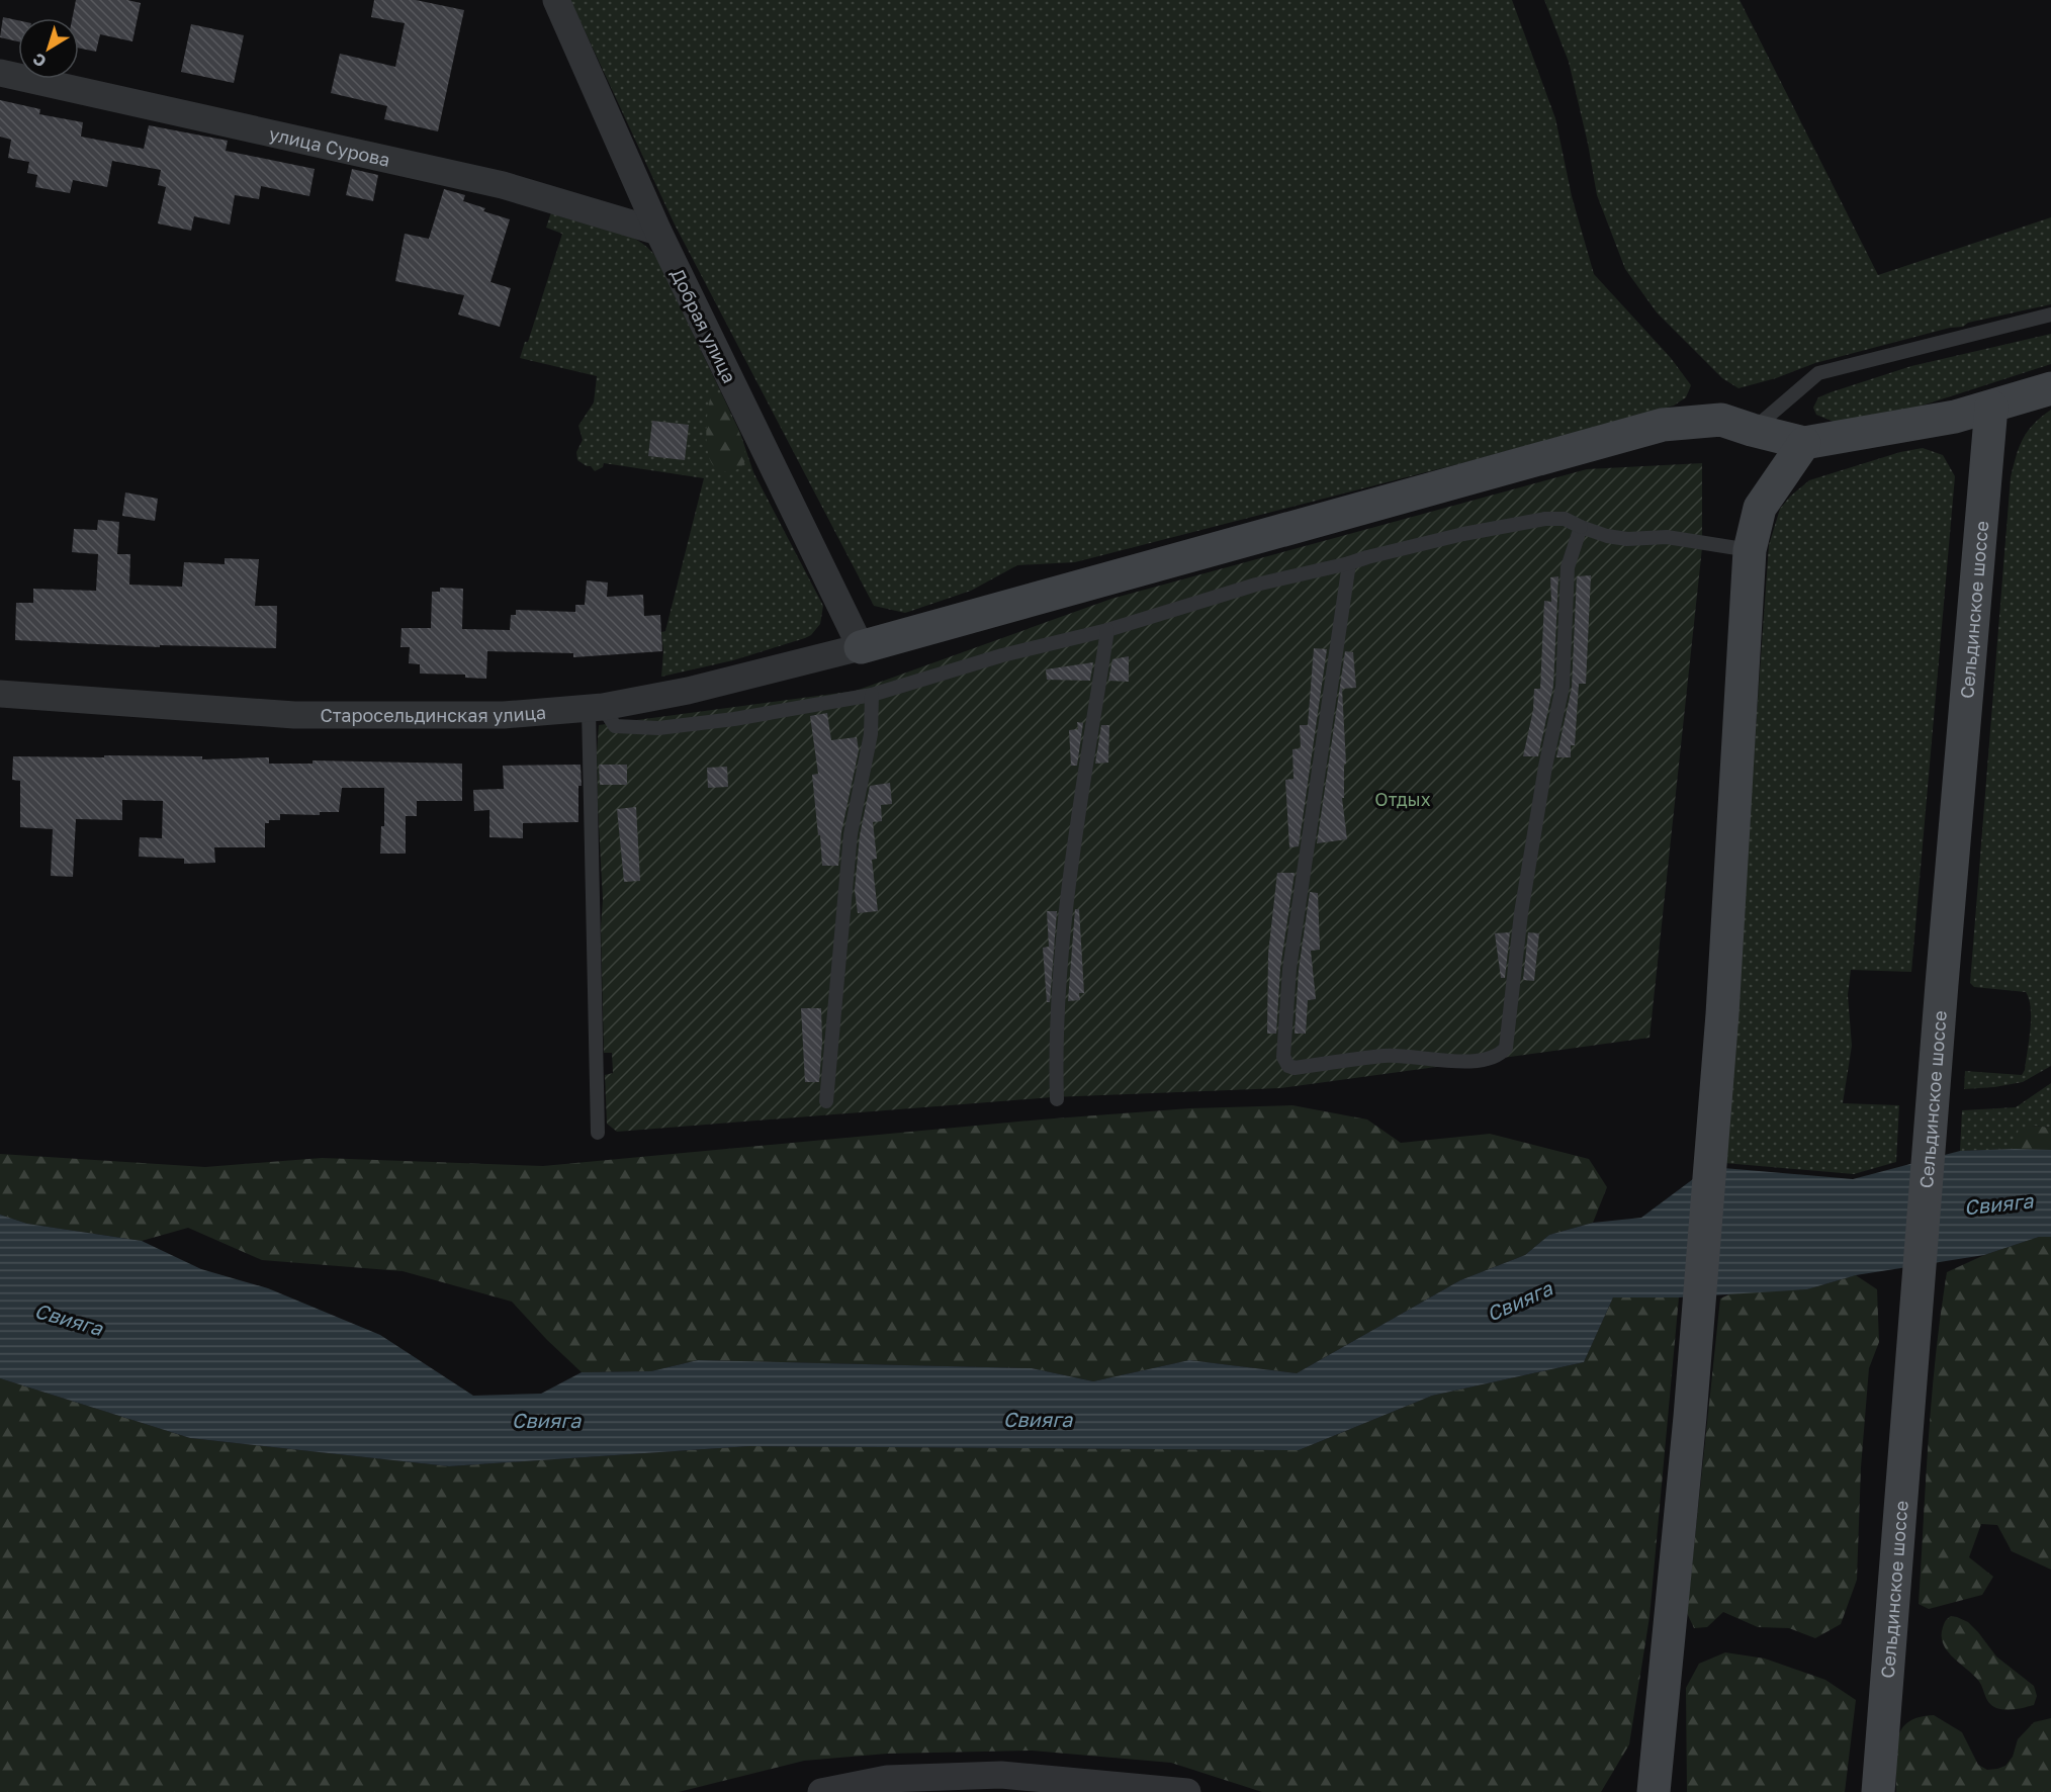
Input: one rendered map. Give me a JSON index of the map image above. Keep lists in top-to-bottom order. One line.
{"streets":{"main road":["Сельдинское шоссе"],"street":["улица Сурова","Добрая улица","Старосельдинская улица"]},"crossings":[["улица Сурова","Добрая улица"],["Добрая улица","Старосельдинская улица"]],"water":["Свияга"],"parks":["Отдых"],"north":"bottom left"}
